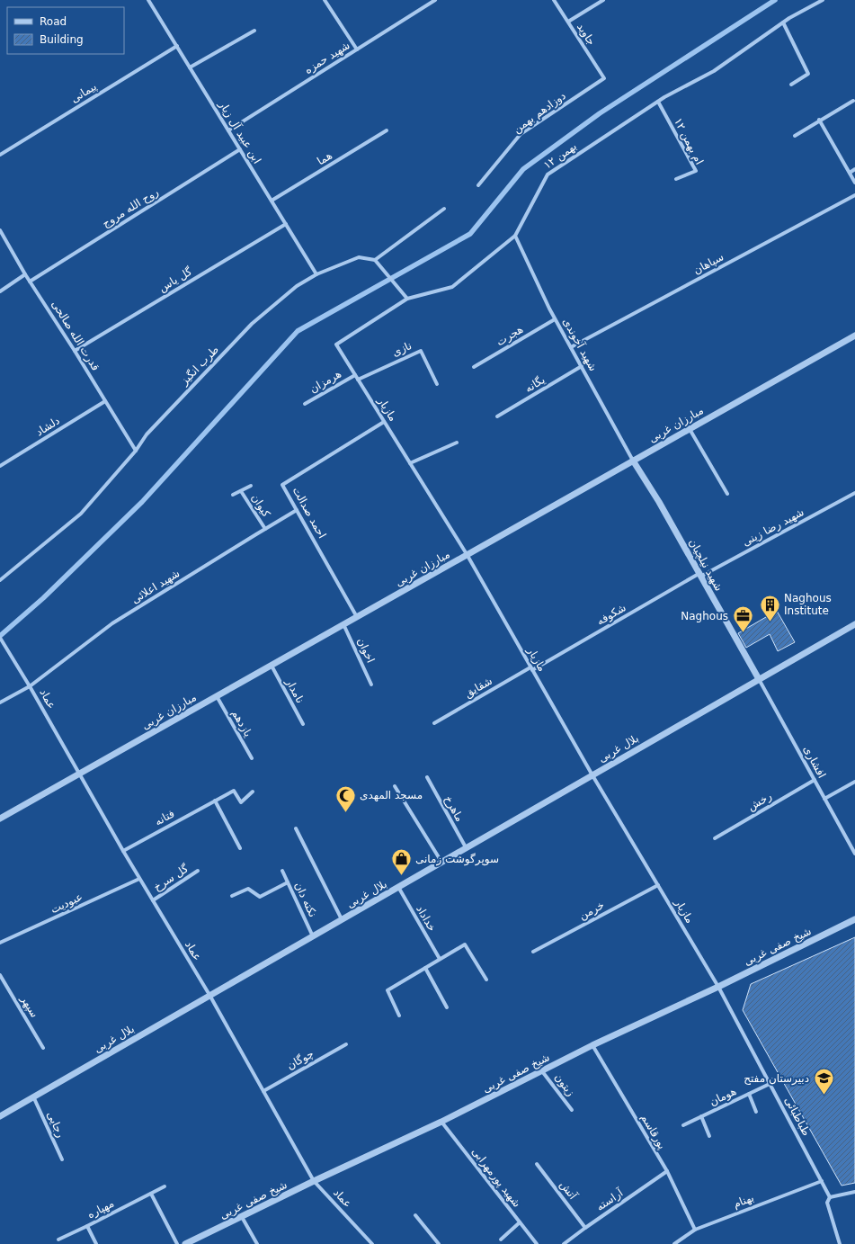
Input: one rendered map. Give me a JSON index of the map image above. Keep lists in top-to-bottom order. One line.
{"streets":{"street":["جاوید","شهید حمزه","پیمانی","دوزادهم بهمن","ابن عبید آل زیار","۱۲ ام بهمن","۱۲ بهمن","هما","روح الله مروج","سپاهان","گل یاس","قدرت الله صالحی","هجرت","شهید آخوندی","نازی","طرب انگیز","هرمزان","یگانه","مازیار","مبارزان غربی","دلشاد","کیوان","احمد صدالت","شهید رضا زینی","شهید نیلچیان","شهید اعلائی","شکوفه","اخوان","شقایق","نامدار","عماد","یازدهم","بلال غربی","افشاری","رخش","ماهرخ","فتانه","گل سرخ","نکته دان","عبودیت","خرمن","خداداد","شیخ صفی غربی","سپهر","چوگان","زیتون","هومان","طباطبائی","رجایی","پورقاسم","شهید پورمهرابی","آتش","آراسته","بهنام","مهپاره"]},"crossings":[["جاوید","دوزادهم بهمن"],["شهید حمزه","ابن عبید آل زیار"],["پیمانی","ابن عبید آل زیار"],["ابن عبید آل زیار","هما"],["ابن عبید آل زیار","روح الله مروج"],["ابن عبید آل زیار","گل یاس"],["ابن عبید آل زیار","طرب انگیز"],["۱۲ ام بهمن","۱۲ بهمن"],["۱۲ بهمن","شهید آخوندی"],["۱۲ بهمن","مازیار"],["روح الله مروج","قدرت الله صالحی"],["سپاهان","شهید آخوندی"],["گل یاس","قدرت الله صالحی"],["قدرت الله صالحی","طرب انگیز"],["قدرت الله صالحی","دلشاد"],["هجرت","شهید آخوندی"],["شهید آخوندی","یگانه"],["شهید آخوندی","مبارزان غربی"],["شهید آخوندی","شهید نیلچیان"],["نازی","مازیار"],["هرمزان","مازیار"],["مازیار","مبارزان غربی"],["مازیار","احمد صدالت"],["مازیار","شکوفه"],["مازیار","شقایق"],["مازیار","بلال غربی"],["مازیار","خرمن"],["مازیار","شیخ صفی غربی"],["مازیار","طباطبائی"],["مبارزان غربی","احمد صدالت"],["مبارزان غربی","شهید نیلچیان"],["مبارزان غربی","اخوان"],["مبارزان غربی","نامدار"],["مبارزان غربی","عماد"],["مبارزان غربی","یازدهم"],["کیوان","شهید اعلائی"],["احمد صدالت","شهید اعلائی"],["شهید رضا زینی","شهید نیلچیان"],["شهید رضا زینی","شکوفه"],["شهید نیلچیان","شکوفه"],["شهید نیلچیان","بلال غربی"],["شهید نیلچیان","افشاری"],["شهید اعلائی","عماد"],["شکوفه","شقایق"],["عماد","بلال غربی"],["عماد","فتانه"],["عماد","گل سرخ"],["عماد","عبودیت"],["عماد","شیخ صفی غربی"],["عماد","چوگان"],["بلال غربی","افشاری"],["بلال غربی","ماهرخ"],["بلال غربی","نکته دان"],["بلال غربی","خداداد"],["بلال غربی","رجایی"],["افشاری","رخش"],["شیخ صفی غربی","زیتون"],["شیخ صفی غربی","طباطبائی"],["شیخ صفی غربی","پورقاسم"],["شیخ صفی غربی","شهید پورمهرابی"],["هومان","طباطبائی"],["طباطبائی","بهنام"],["پورقاسم","آراسته"],["پورقاسم","بهنام"],["آتش","آراسته"]],"places":{"building":["Naghous Institute"],"office":["Naghous"],"mosque":["مسجد المهدی"],"shop":["سوپرگوشت زمانی"],"school or university":["دبیرستان مفتح"]},"legend":["Road","Building"]}
